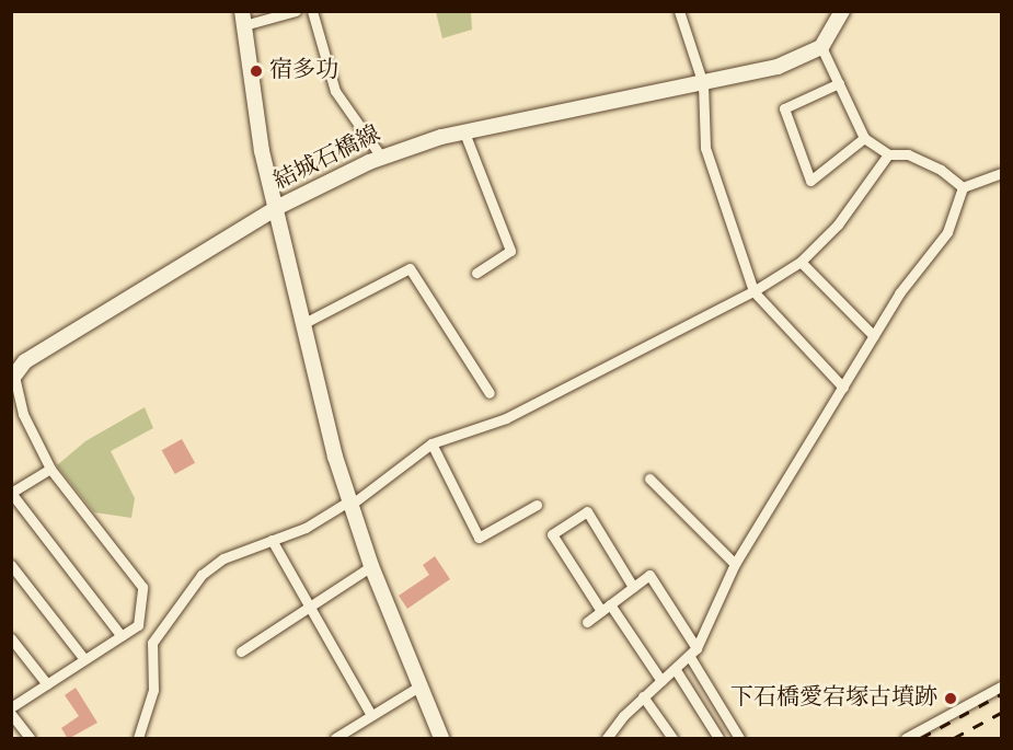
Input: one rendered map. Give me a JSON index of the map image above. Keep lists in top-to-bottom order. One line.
{"streets":{"main road":["結城石橋線"]},"places":["宿多功","下石橋愛宕塚古墳跡"]}
